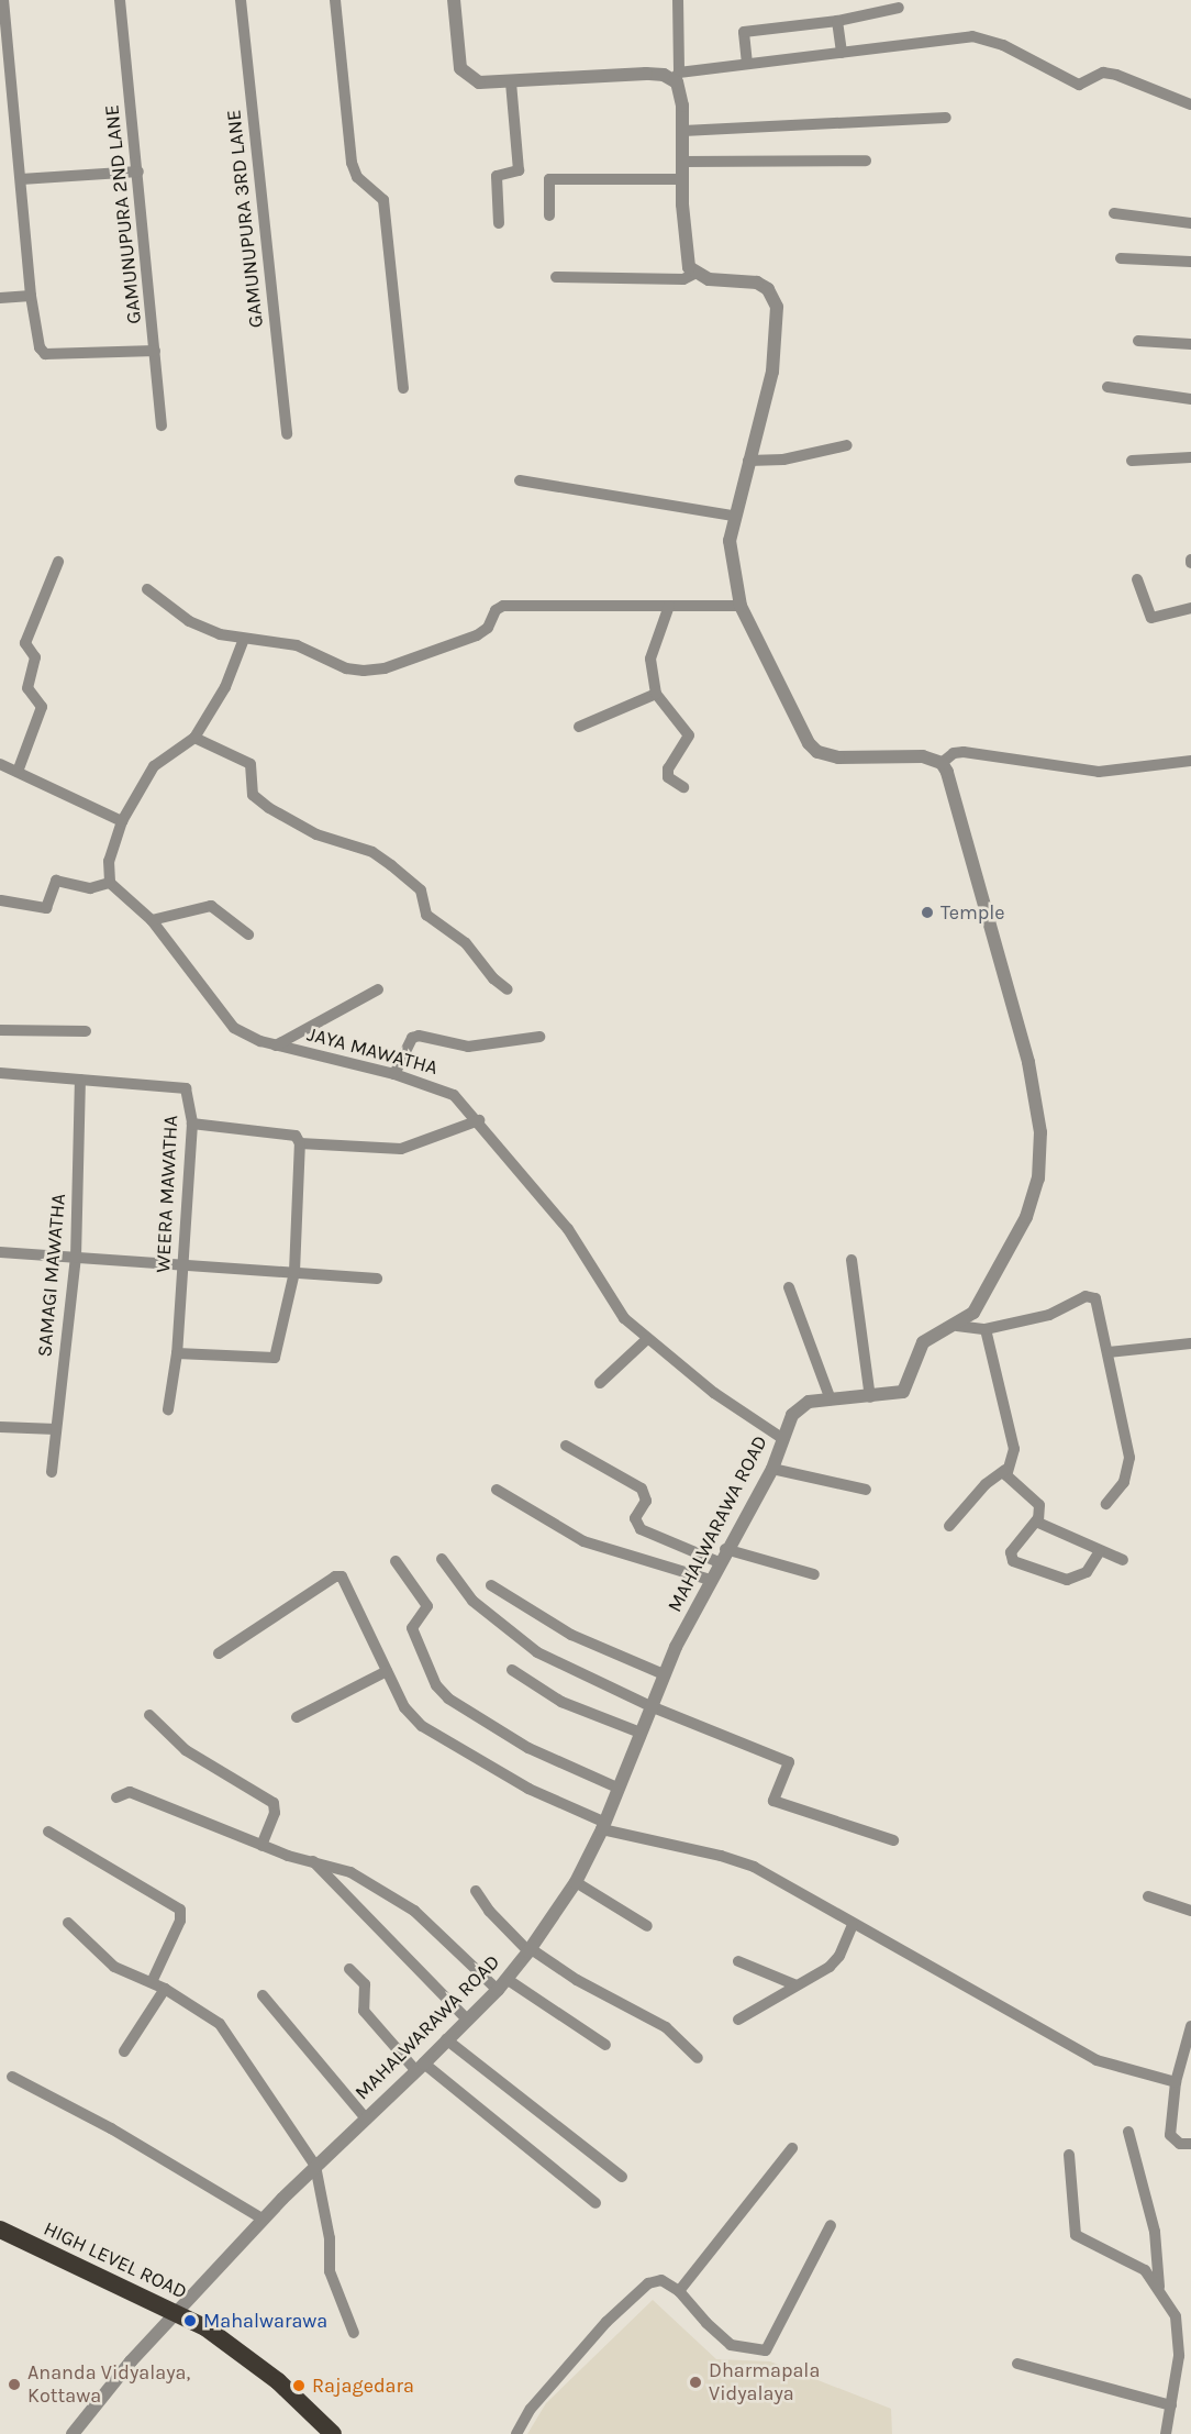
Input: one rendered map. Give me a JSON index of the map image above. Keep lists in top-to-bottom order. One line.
{"streets":{"highway":["HIGH LEVEL ROAD"],"street":["GAMUNUPURA 2ND LANE","GAMUNUPURA 3RD LANE","JAYA MAWATHA","WEERA MAWATHA","SAMAGI MAWATHA","MAHALWARAWA ROAD"]},"crossings":[["JAYA MAWATHA","MAHALWARAWA ROAD"],["WEERA MAWATHA","SAMAGI MAWATHA"],["MAHALWARAWA ROAD","HIGH LEVEL ROAD"]],"places":["Temple","Mahalwarawa","Dharmapala Vidyalaya","Ananda Vidyalaya, Kottawa","Rajagedara"]}
